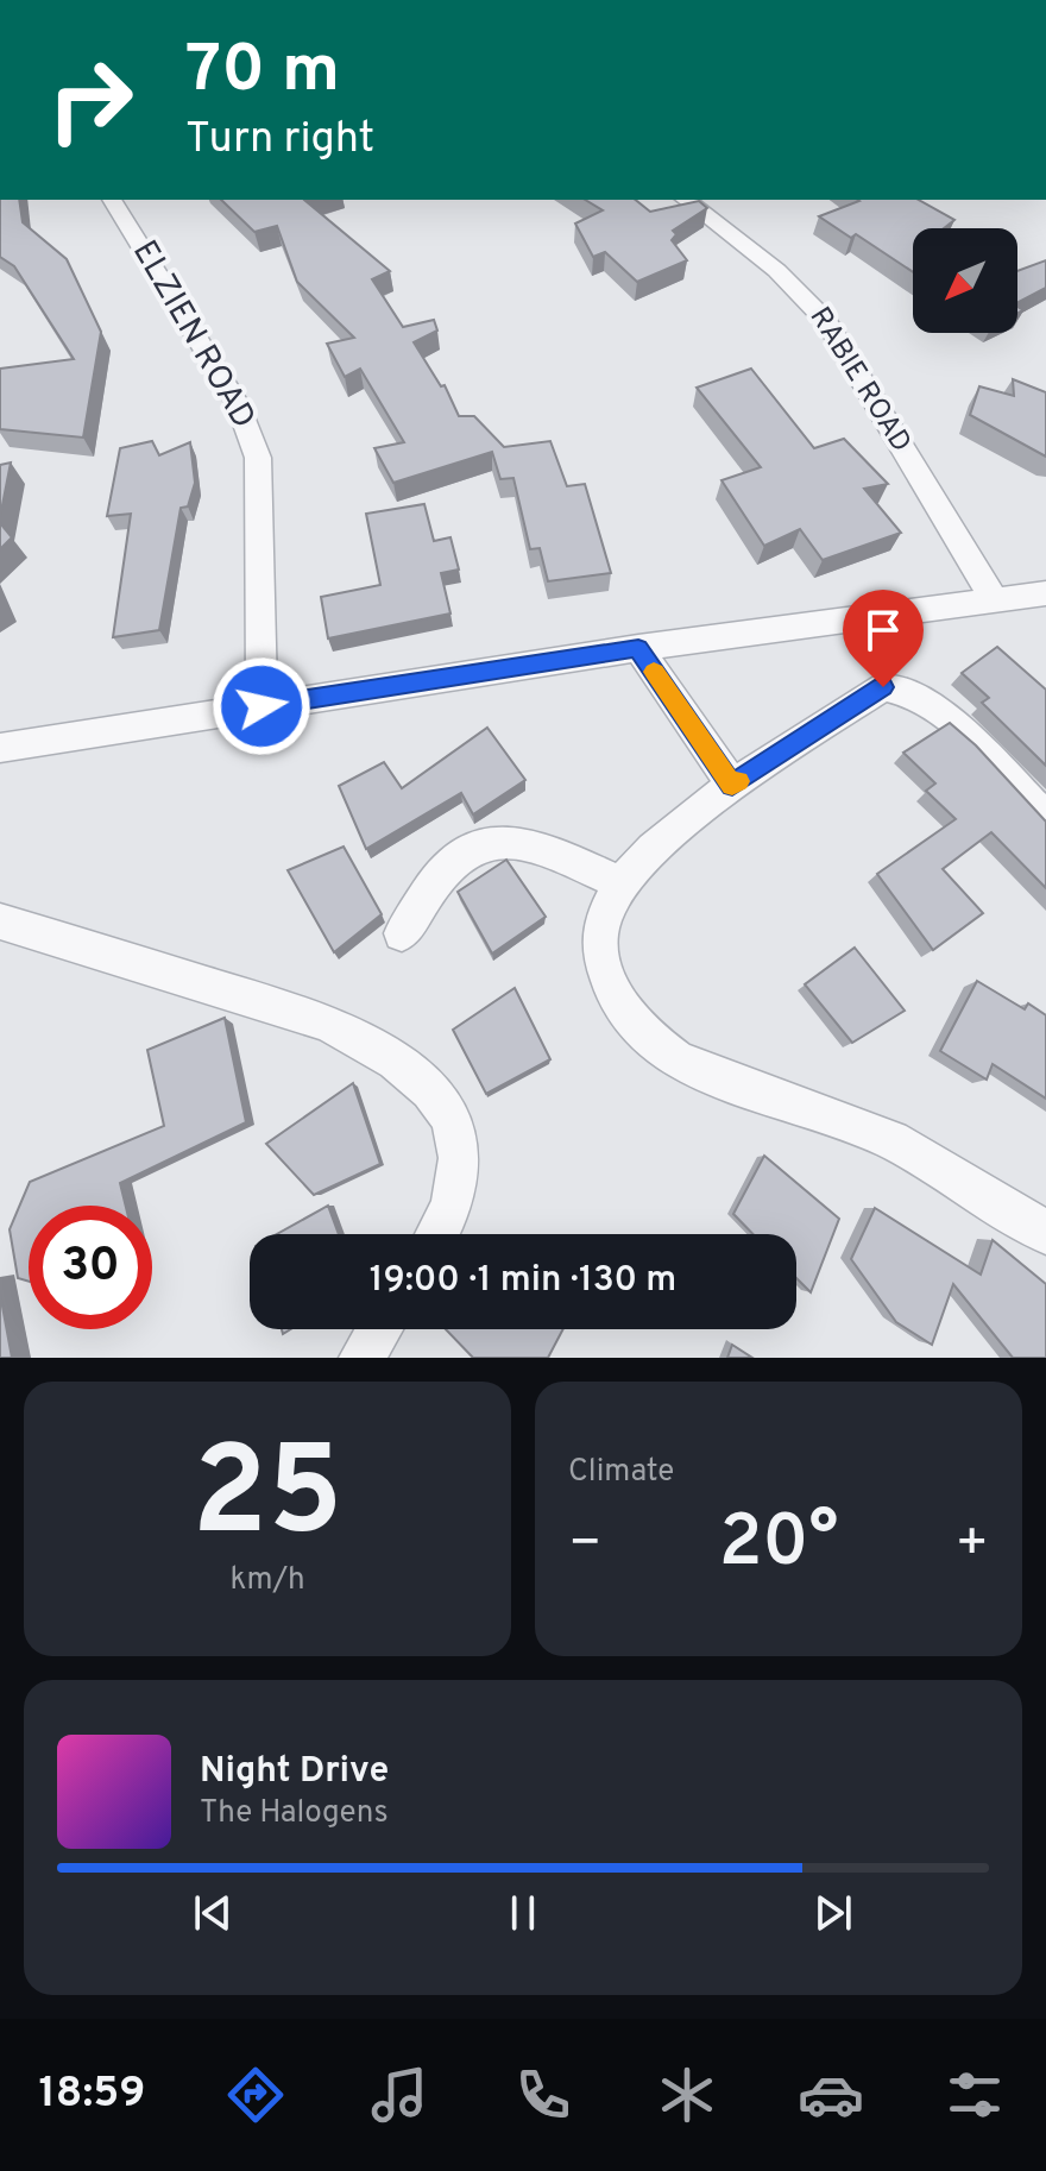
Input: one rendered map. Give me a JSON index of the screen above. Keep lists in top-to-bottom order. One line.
{"streets":{"street":["ELZIEN ROAD","RABIE ROAD"]},"north":"bottom left","page":{"turn":["70 m","Turn right"],"limit":"30","trip":"19:00 · 1 min · 130 m","tile":[["25","km/h"],"Climate"],"heat":["−","20°","+"],"song":["Night Drive","The Halogens"],"tabs":"18:59"}}
